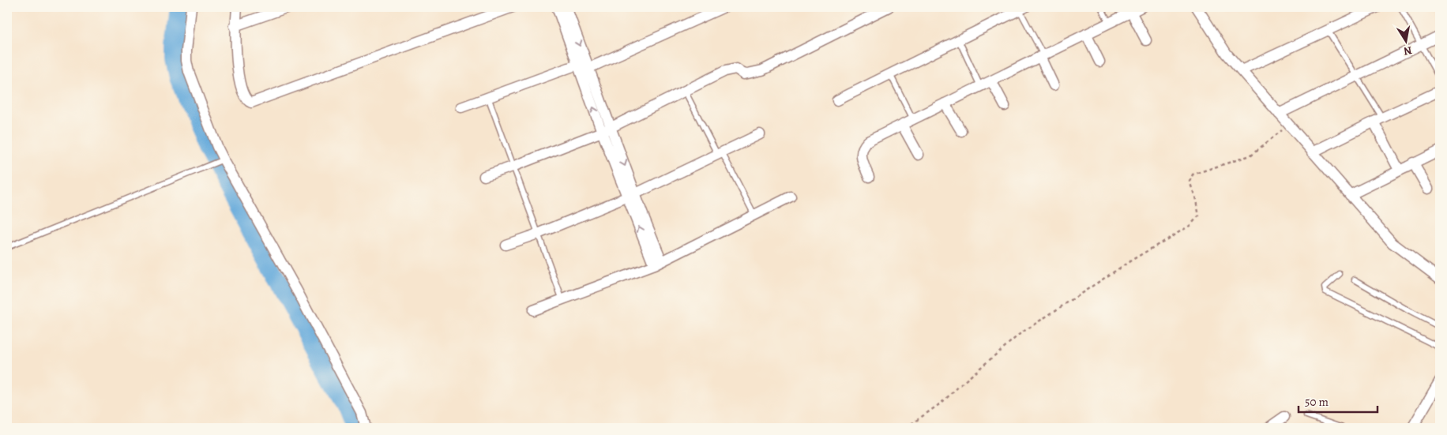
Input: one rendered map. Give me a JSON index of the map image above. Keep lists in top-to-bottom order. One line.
{"scale_bar":"50 m","north":"bottom"}
